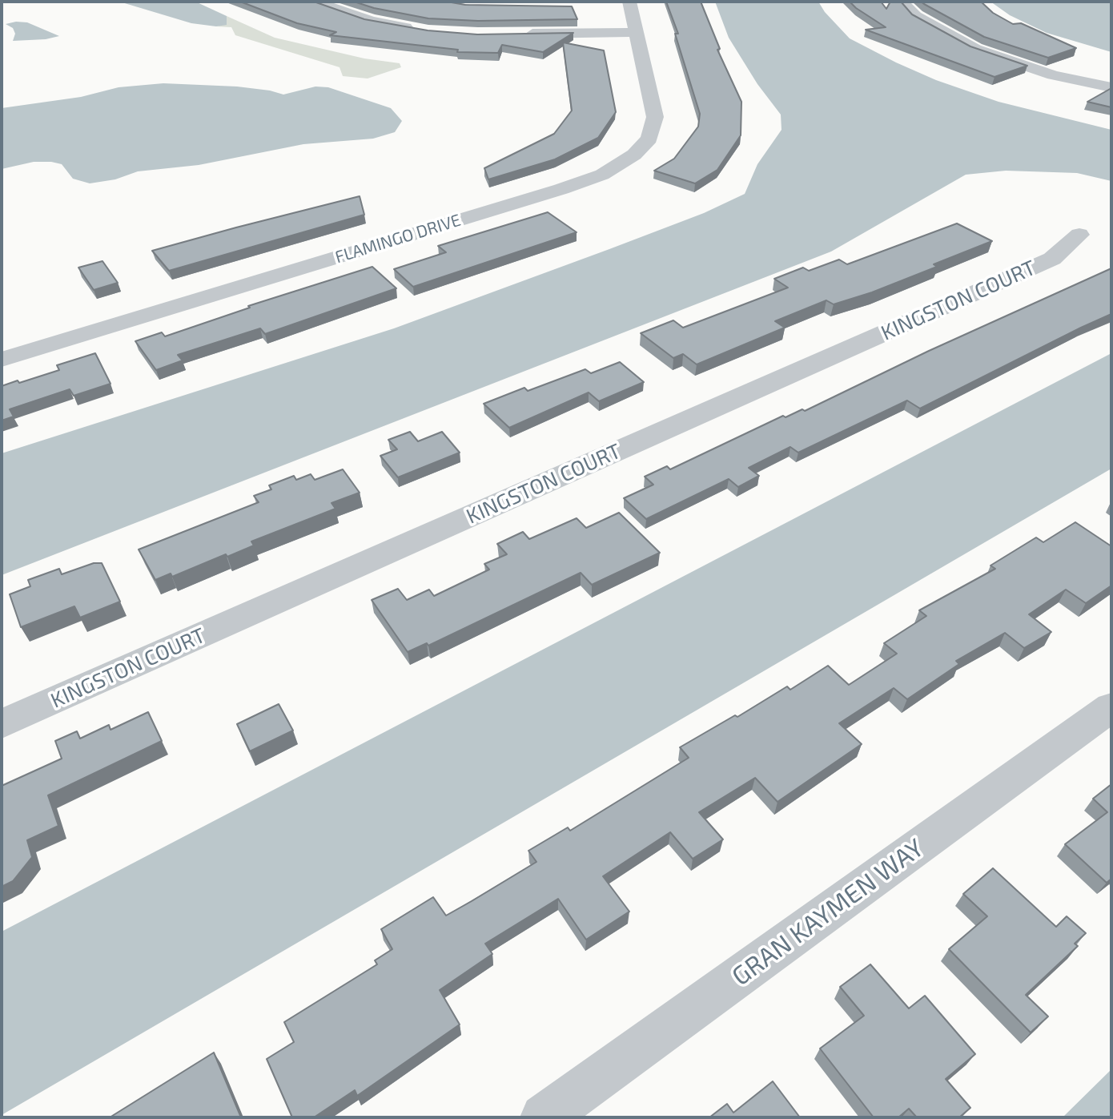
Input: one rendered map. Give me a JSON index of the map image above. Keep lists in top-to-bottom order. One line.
{"streets":{"street":["FLAMINGO DRIVE","KINGSTON COURT","GRAN KAYMEN WAY"]}}
